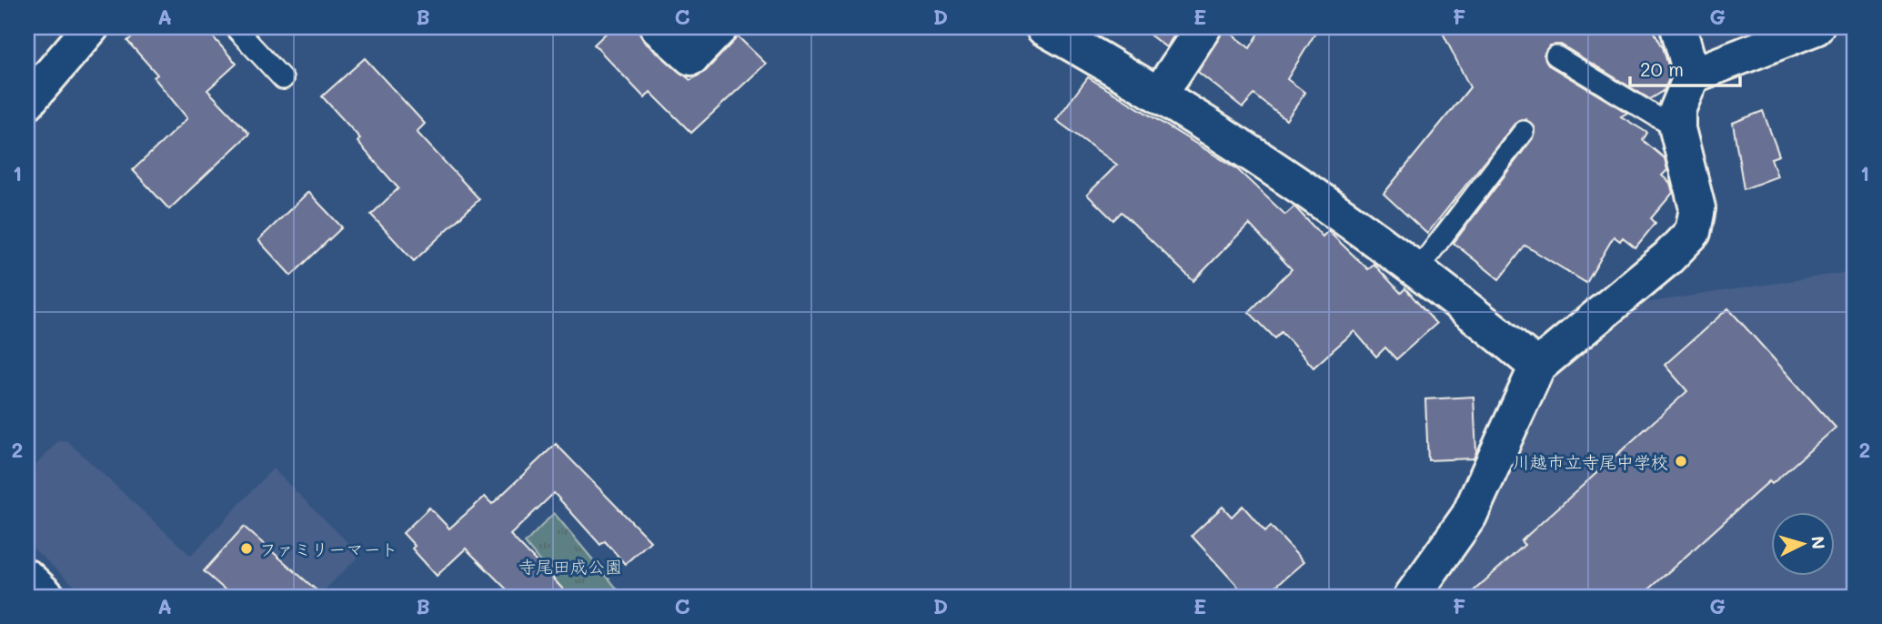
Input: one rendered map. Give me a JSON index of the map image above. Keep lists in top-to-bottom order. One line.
{"parks":["寺尾田成公園"],"places":["川越市立寺尾中学校","ファミリーマート"],"scale_bar":"20 m","north":"right","grid":{"columns":["A","B","C","D","E","F","G"],"rows":["1","2"]}}
